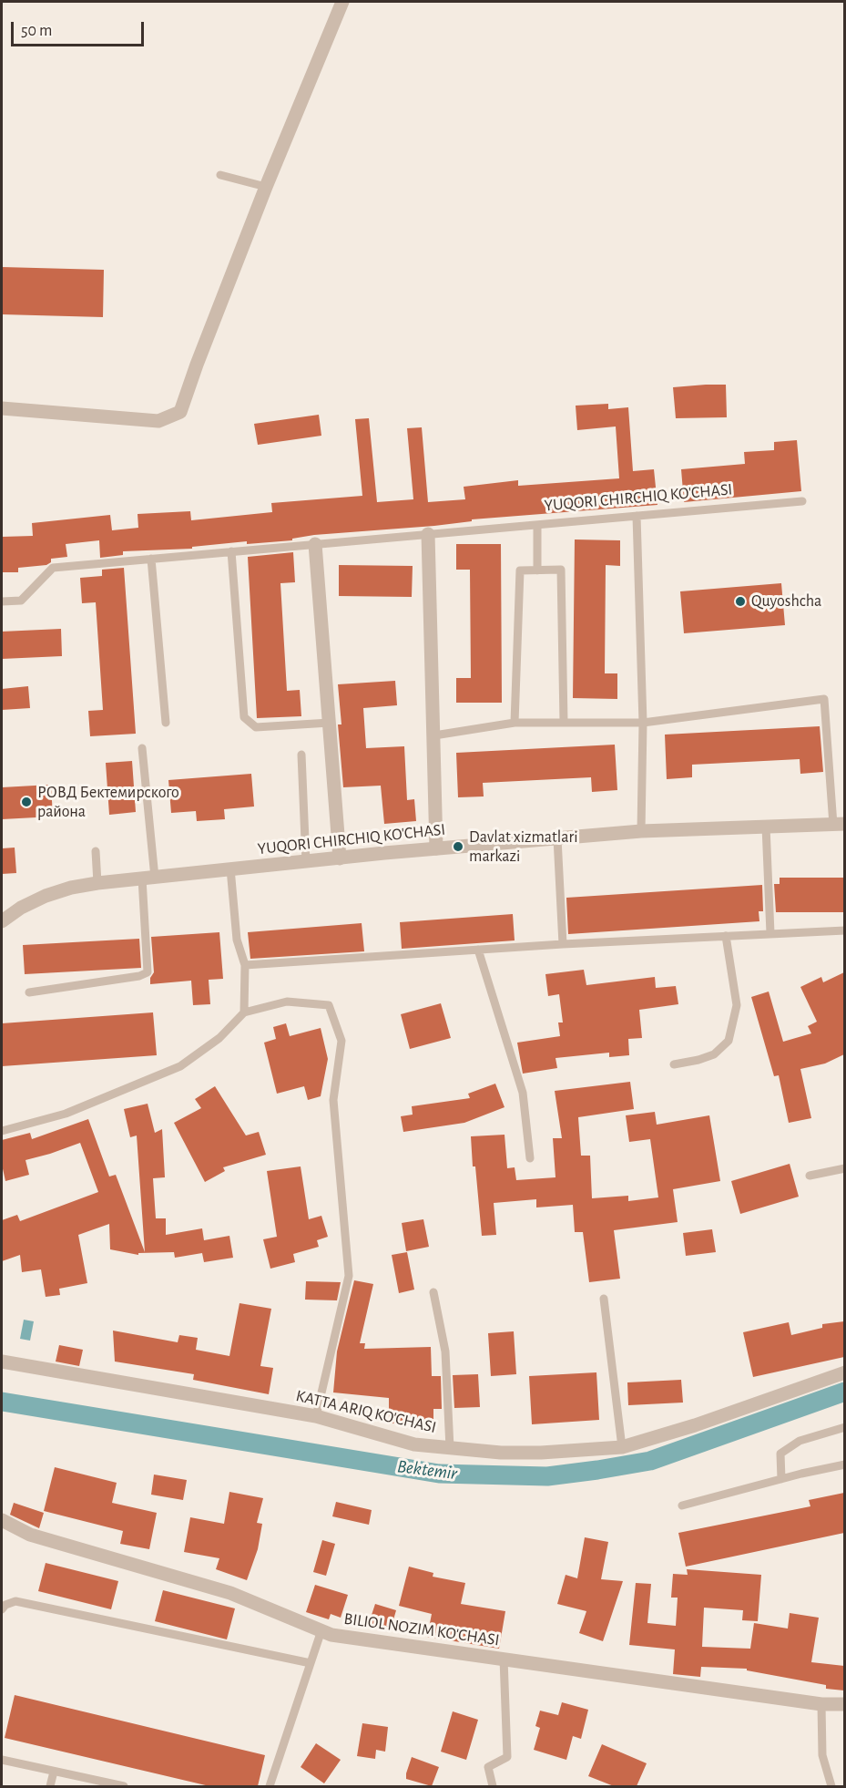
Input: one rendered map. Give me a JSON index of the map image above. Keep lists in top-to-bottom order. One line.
{"streets":{"street":["YUQORI CHIRCHIQ KO'CHASI","KATTA ARIQ KO'CHASI","BILIOL NOZIM KO'CHASI"]},"water":["Bektemir"],"places":["Quyoshcha","РОВД Бектемирского района","Davlat xizmatlari markazi"],"scale_bar":"50 m"}
